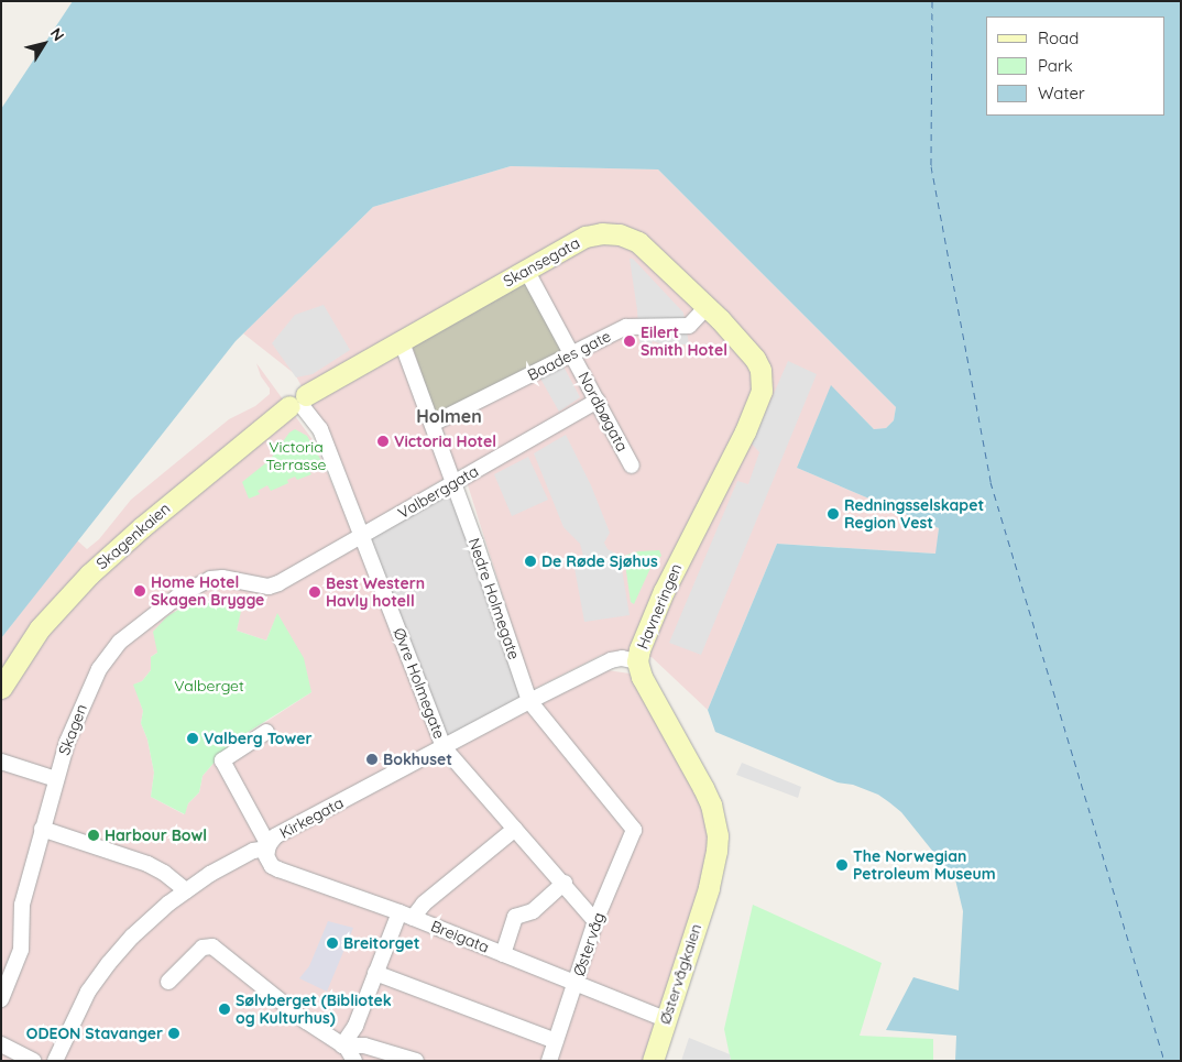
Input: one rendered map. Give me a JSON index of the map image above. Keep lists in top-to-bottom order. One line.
{"streets":{"street":["Skansegata","Baades gate","Nordbøgata","Valberggata","Skagenkaien","Nedre Holmegate","Havneringen","Øvre Holmegate","Skagen","Kirkegata","Breigata","Østervåg","Østervågkaien"]},"crossings":[["Skansegata","Baades gate"],["Skansegata","Nordbøgata"],["Skansegata","Skagenkaien"],["Skansegata","Nedre Holmegate"],["Skansegata","Havneringen"],["Skansegata","Øvre Holmegate"],["Baades gate","Nordbøgata"],["Baades gate","Nedre Holmegate"],["Nordbøgata","Valberggata"],["Valberggata","Nedre Holmegate"],["Valberggata","Øvre Holmegate"],["Valberggata","Skagen"],["Skagenkaien","Øvre Holmegate"],["Nedre Holmegate","Kirkegata"],["Nedre Holmegate","Østervåg"],["Havneringen","Kirkegata"],["Havneringen","Østervågkaien"],["Øvre Holmegate","Kirkegata"],["Øvre Holmegate","Østervåg"],["Kirkegata","Breigata"],["Breigata","Østervåg"],["Breigata","Østervågkaien"]],"districts":["Holmen"],"parks":["Victoria Terrasse","Valberget"],"places":["Eilert Smith Hotel","Victoria Hotel","Redningsselskapet Region Vest","De Røde Sjøhus","Home Hotel Skagen Brygge","Best Western Havly hotell","Valberg Tower","Bokhuset","Harbour Bowl","The Norwegian Petroleum Museum","Breitorget","Sølvberget (Bibliotek og Kulturhus)","ODEON Stavanger"],"legend":["Road","Park","Water"],"north":"top right"}
